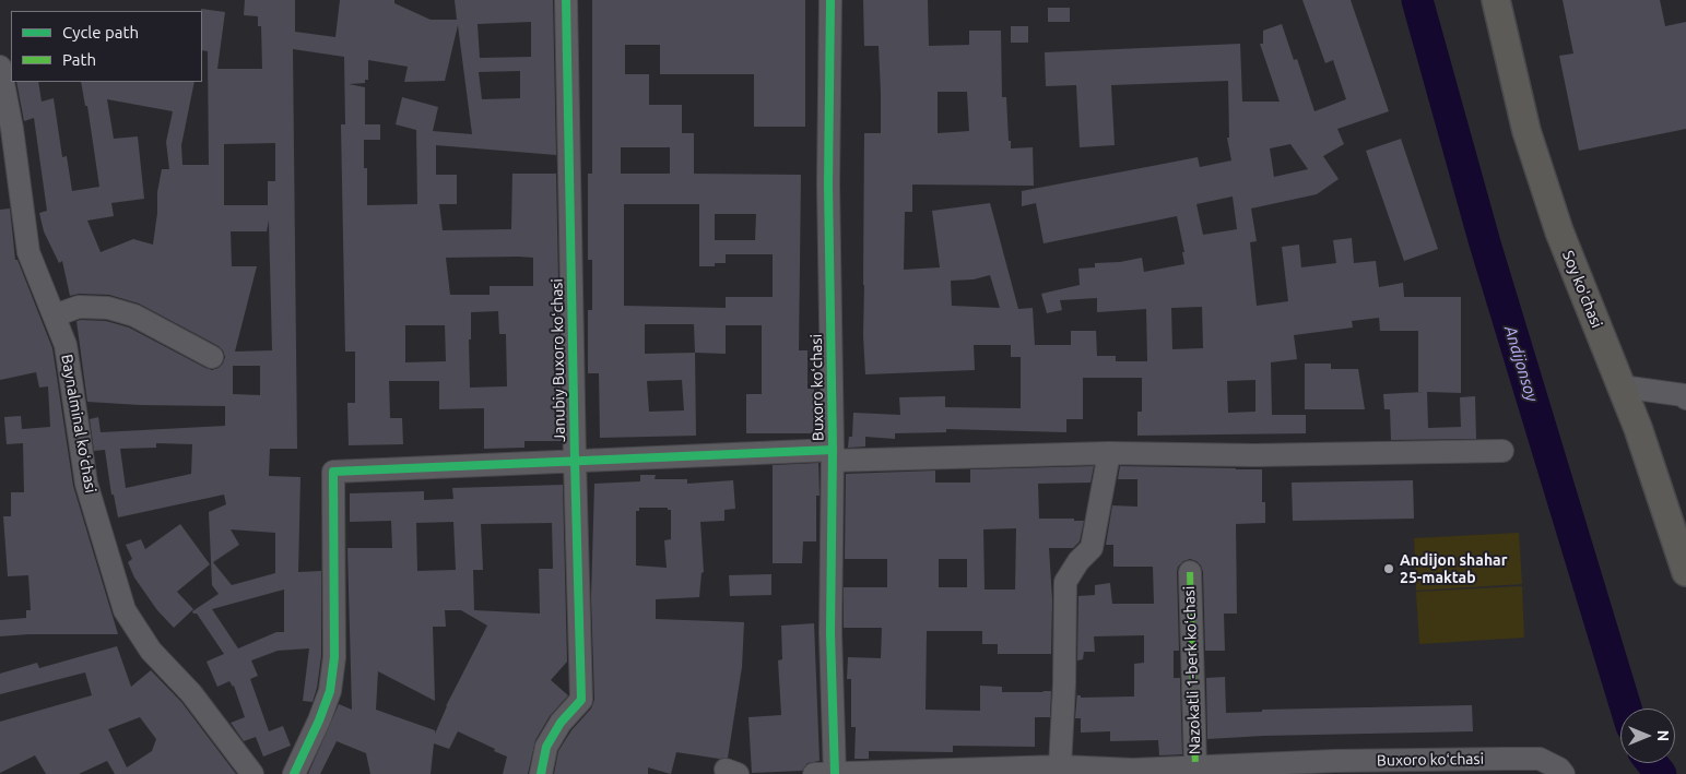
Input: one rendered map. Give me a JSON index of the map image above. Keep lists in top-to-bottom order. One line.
{"streets":{"main road":["Soy ko'chasi"],"street":["Janubiy Buxoro koʻchasi","Buxoro koʻchasi","Baynalminal koʻchasi","Nazokatli 1-berk koʻchasi"]},"crossings":[["Buxoro koʻchasi","Nazokatli 1-berk koʻchasi"]],"water":["Andijonsoy"],"places":["Andijon shahar 25-maktab"],"legend":["Cycle path","Path"],"north":"right"}
